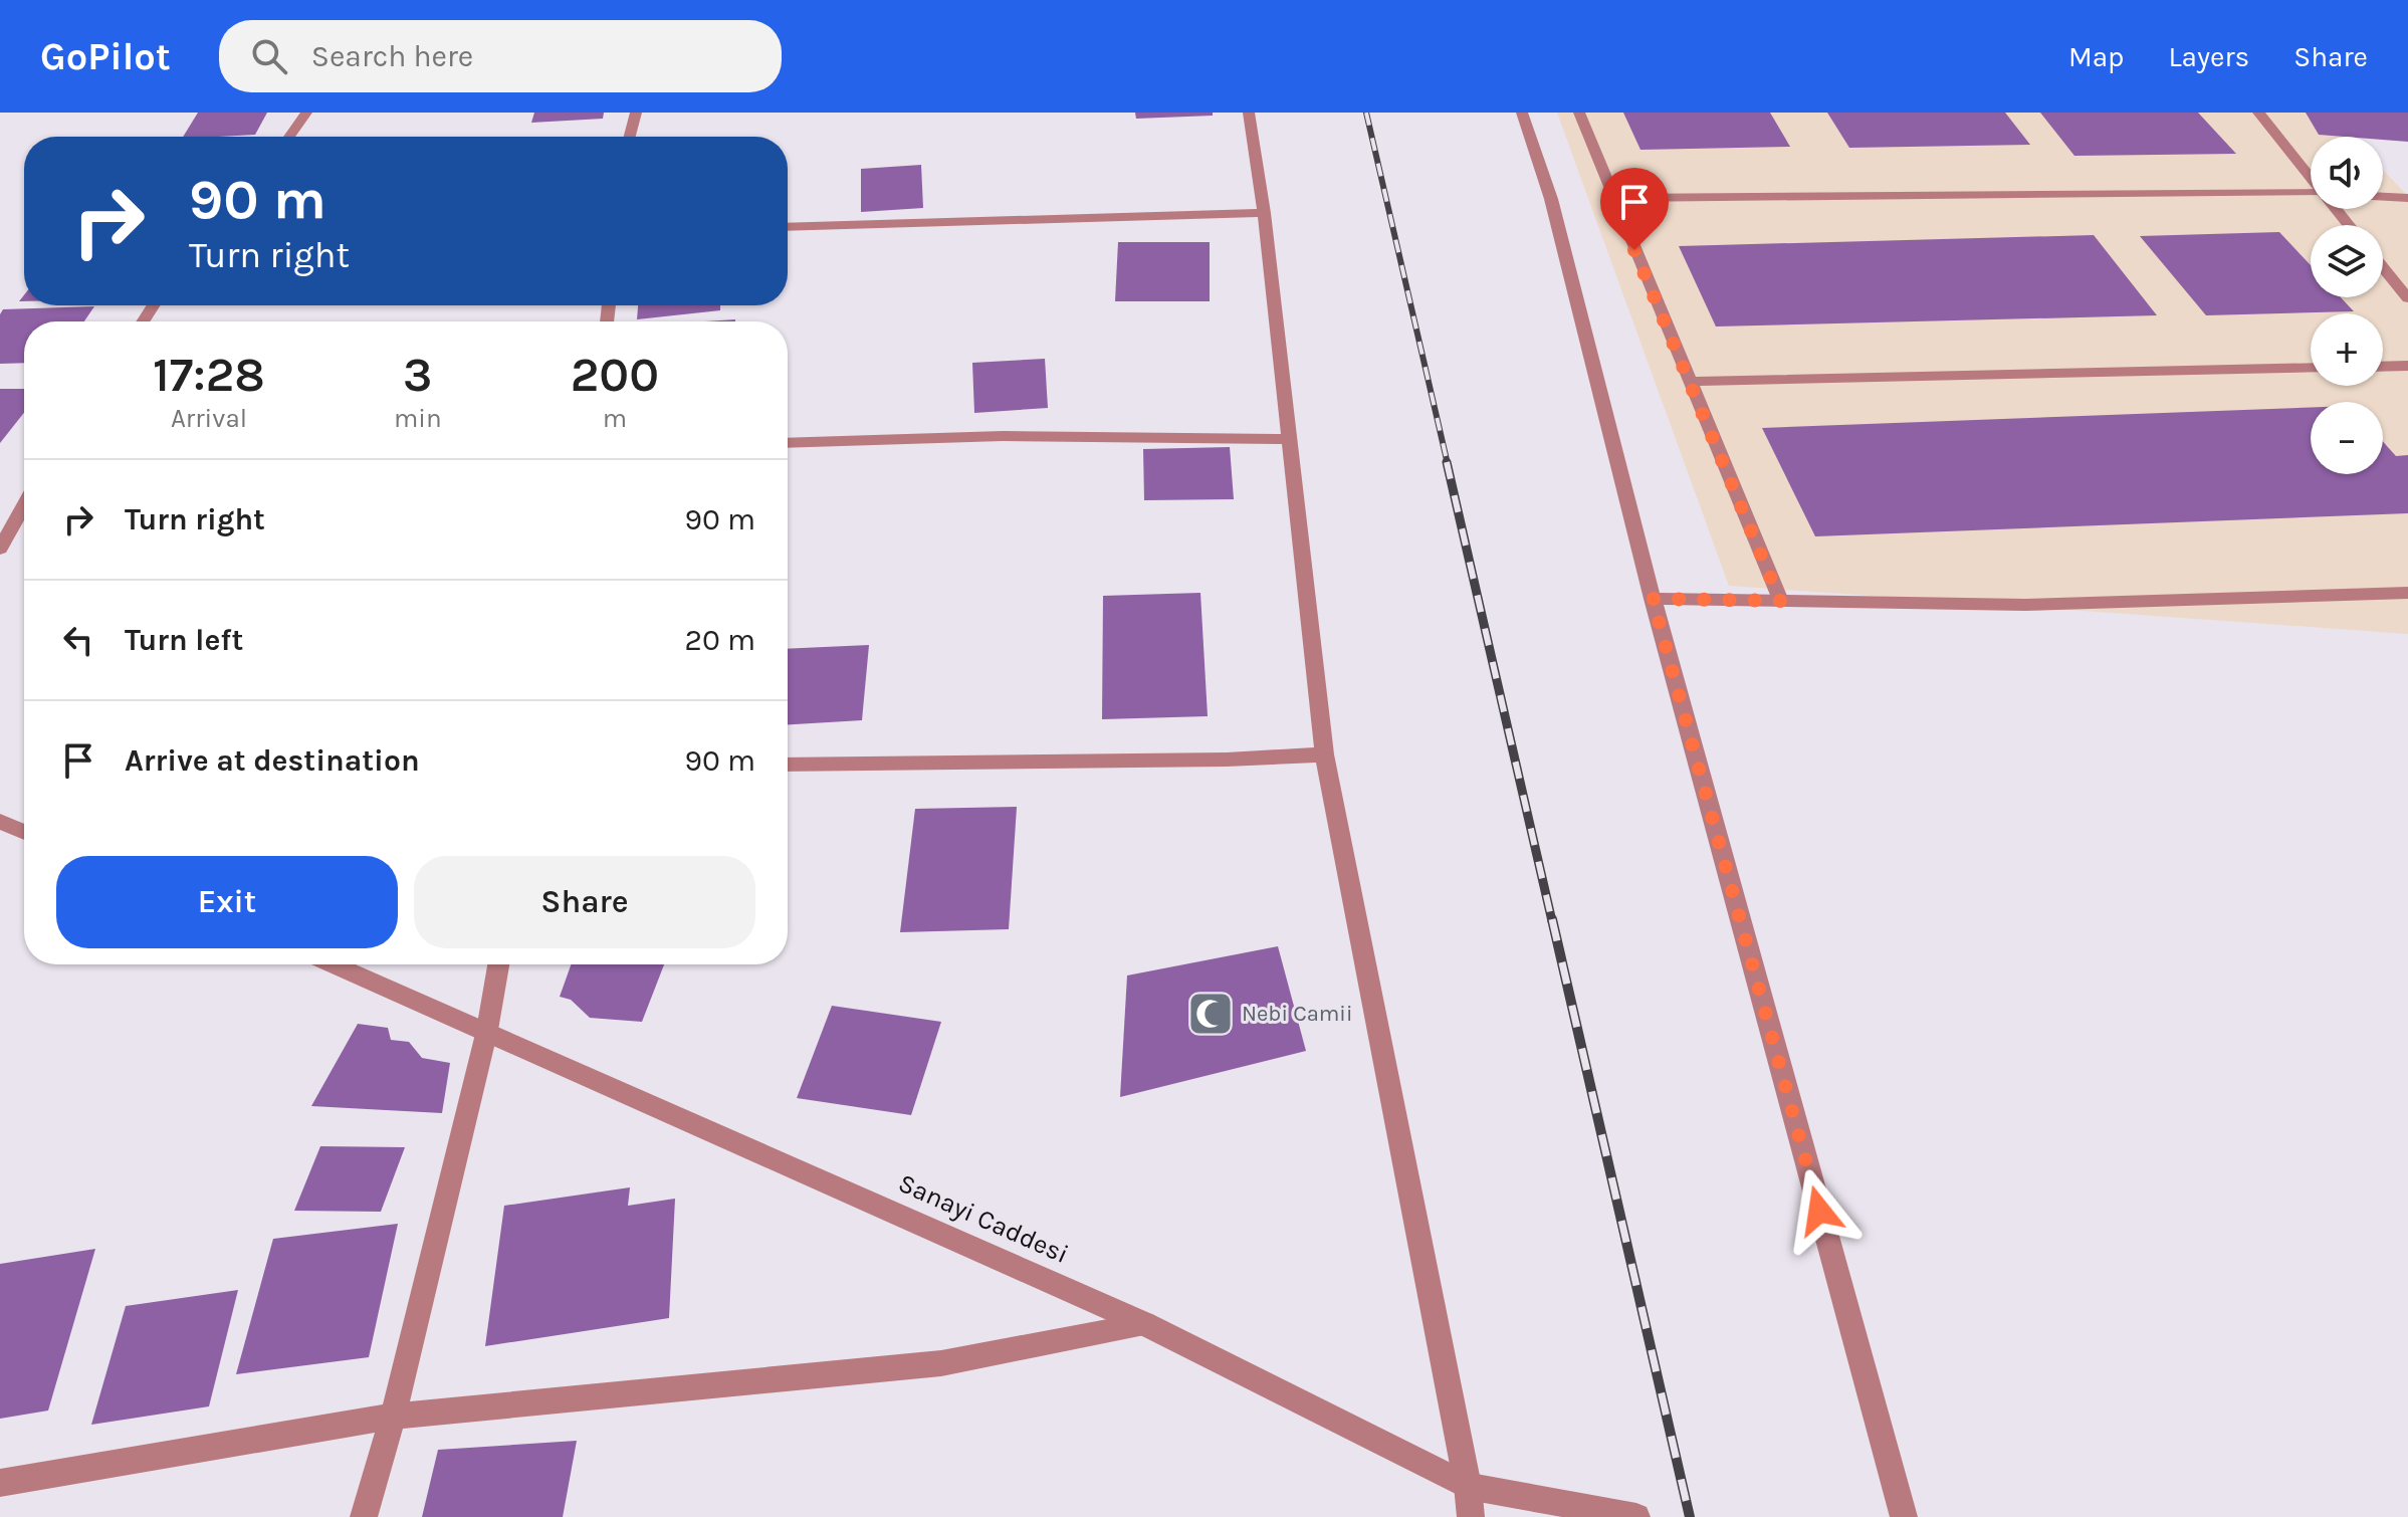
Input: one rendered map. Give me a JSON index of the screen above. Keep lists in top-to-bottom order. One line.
{"streets":{"street":["Sanayi Caddesi"]},"places":{"mosque":["Nebi Camii"]},"page":{"header":"GoPilot","search":"Search here","nav":["Map","Layers","Share"],"map_buttons":["+","−"],"turn":["90 m","Turn right"],"eta":["17:28","Arrival","3","min","200","m"],"list":[{"name":"Turn right","value":"90 m"},{"name":"Turn left","value":"20 m"},{"name":"Arrive at destination","value":"90 m"}],"buttons":["Exit","Share"]}}
